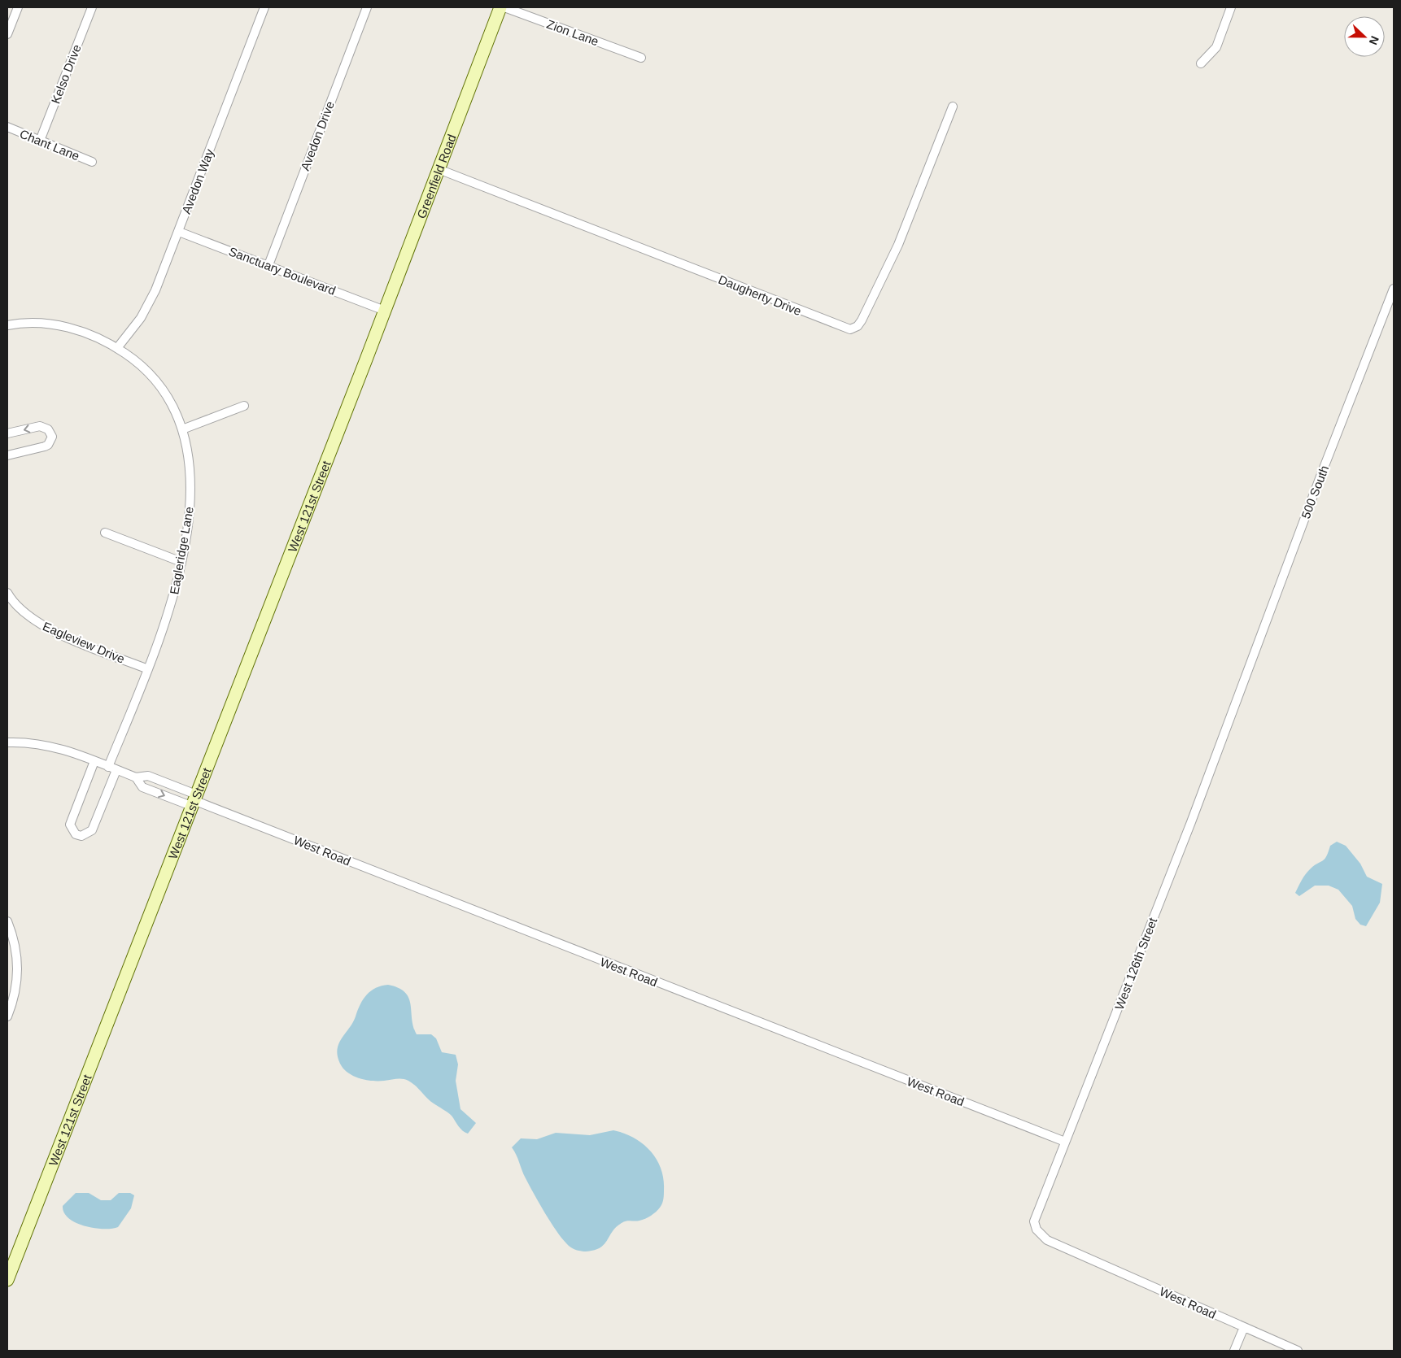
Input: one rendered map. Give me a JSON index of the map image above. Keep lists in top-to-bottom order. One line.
{"streets":{"street":["Zion Lane","Kelso Drive","Avedon Drive","Chant Lane","Greenfield Road","Avedon Way","Sanctuary Boulevard","Daugherty Drive","500 South","West 121st Street","Eagleridge Lane","Eagleview Drive","West Road","West 126th Street"]},"crossings":[["Kelso Drive","Chant Lane"],["Avedon Drive","Sanctuary Boulevard"],["Greenfield Road","Sanctuary Boulevard"],["Greenfield Road","Daugherty Drive"],["Greenfield Road","West 121st Street"],["Avedon Way","Sanctuary Boulevard"],["Avedon Way","Eagleridge Lane"],["500 South","West 126th Street"],["West 121st Street","West Road"],["Eagleridge Lane","Eagleview Drive"],["Eagleridge Lane","West Road"],["West Road","West 126th Street"]],"north":"right"}
